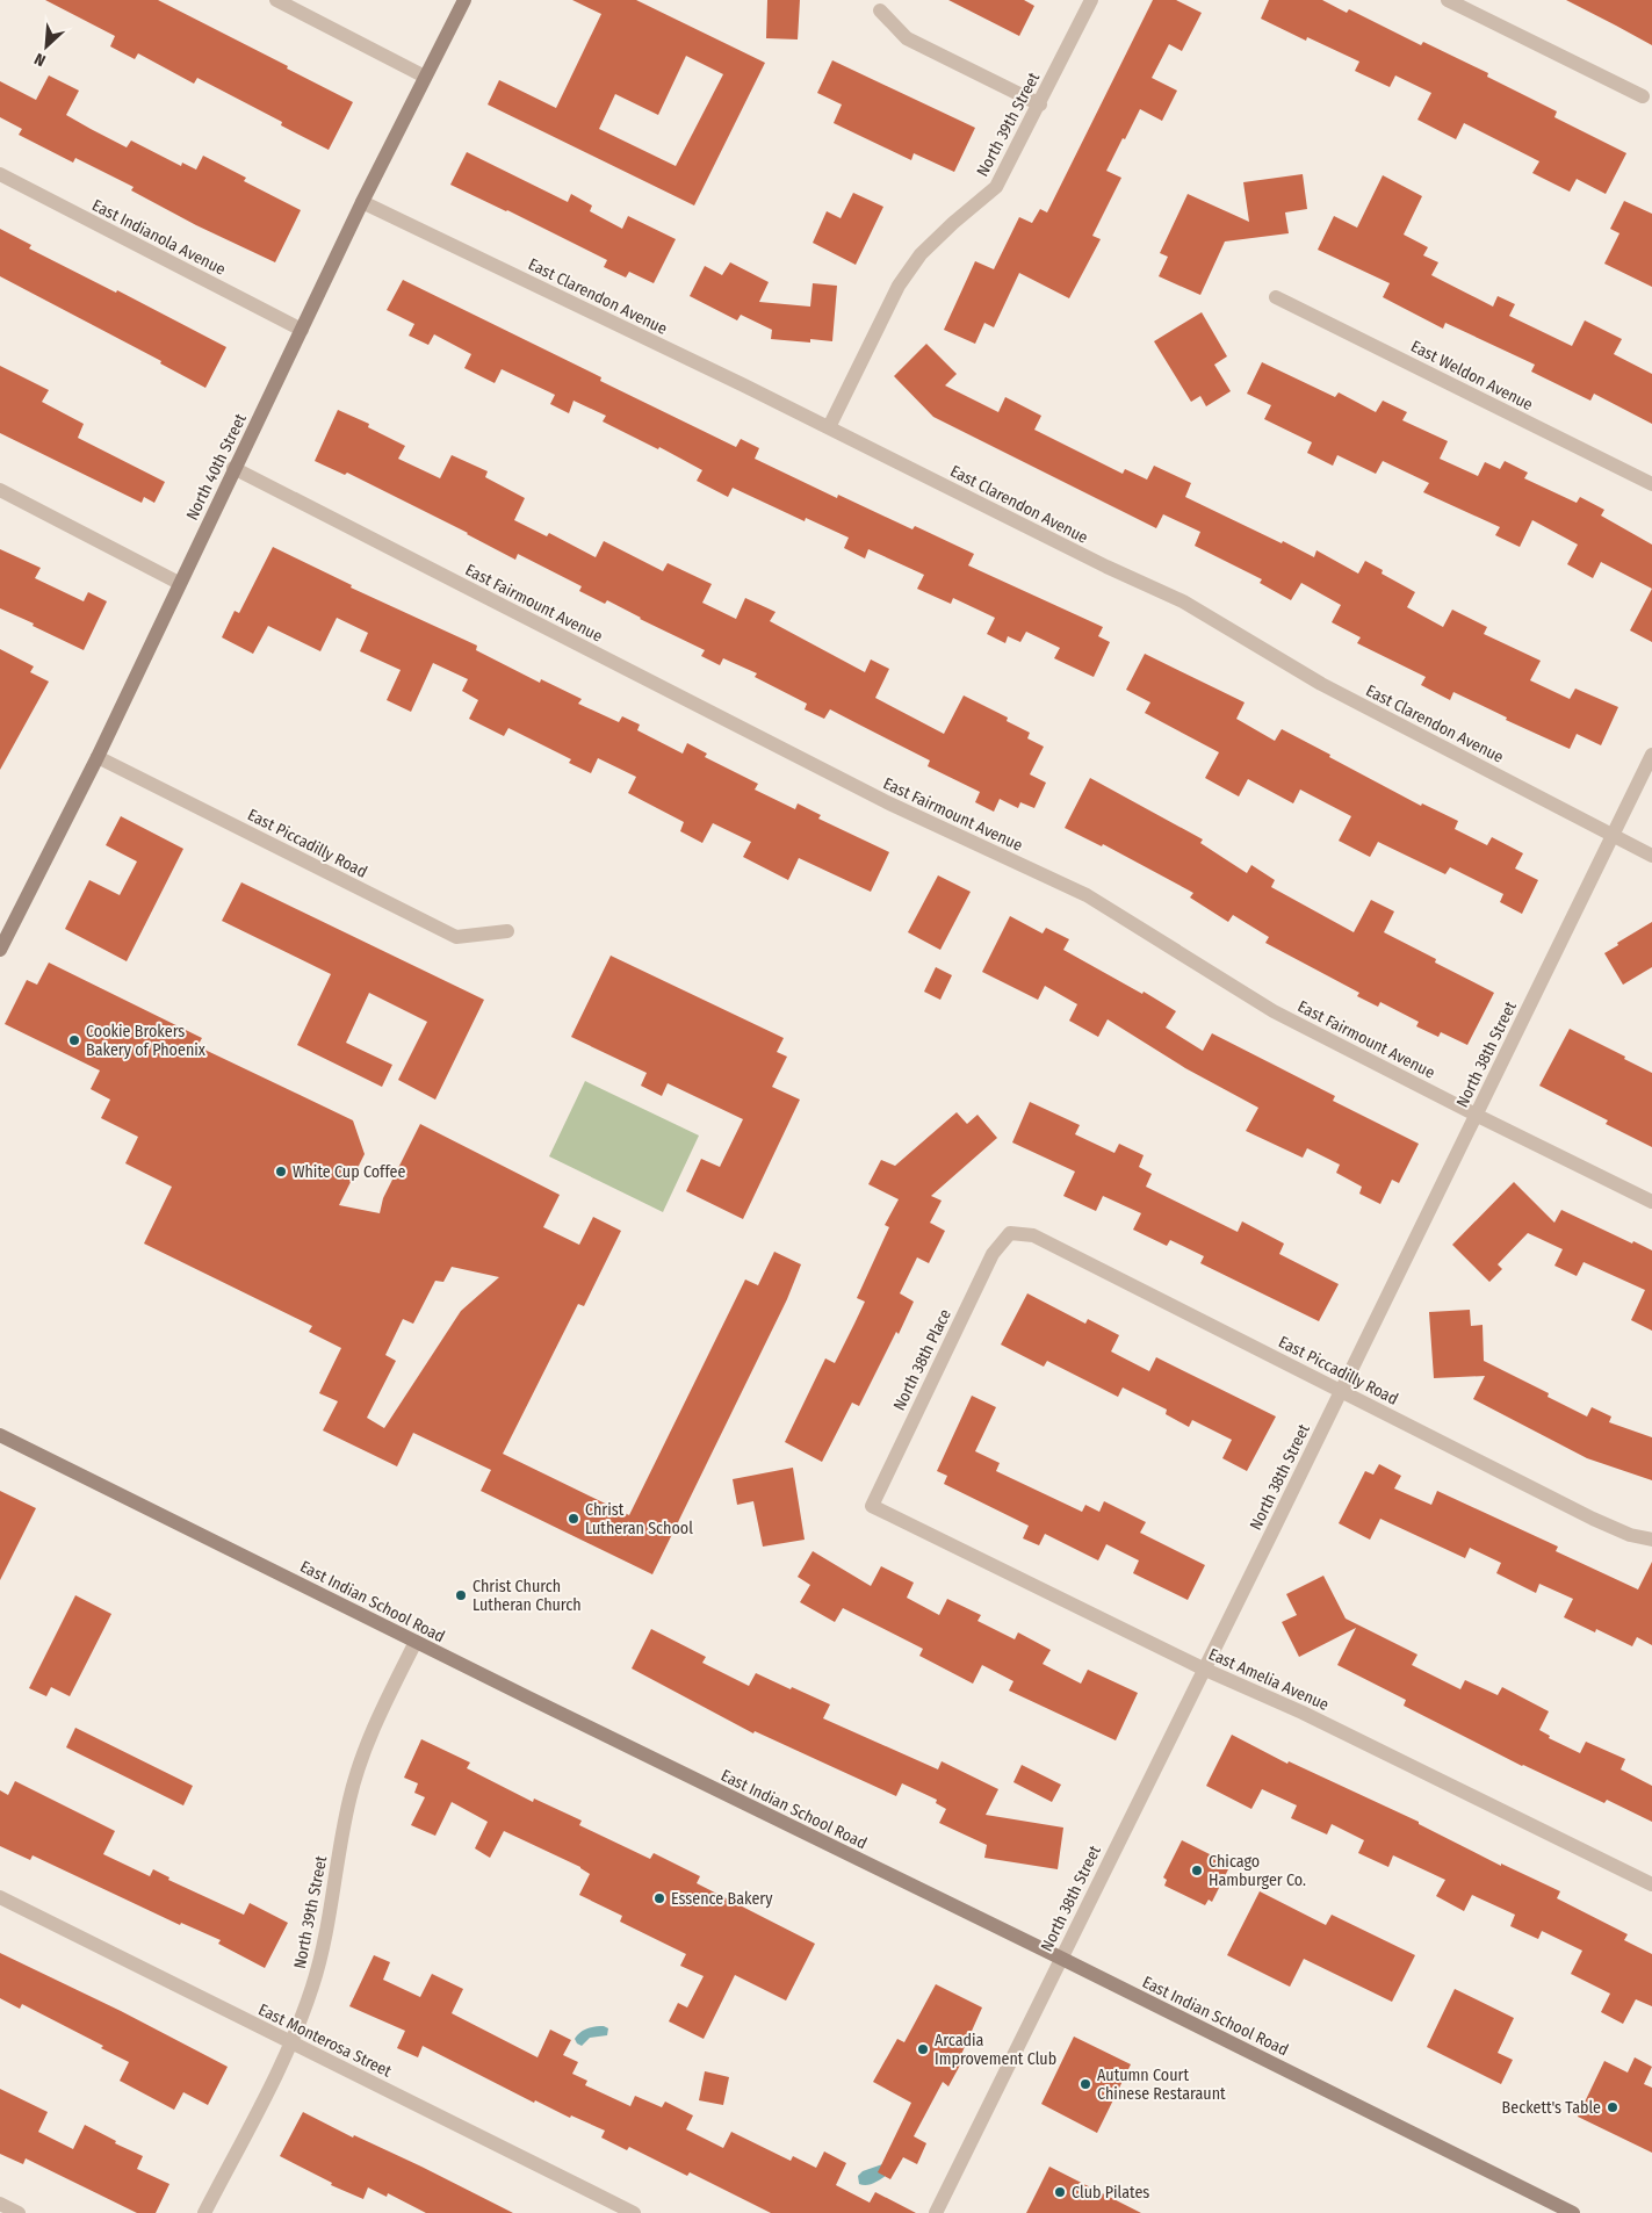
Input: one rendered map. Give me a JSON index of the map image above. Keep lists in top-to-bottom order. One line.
{"streets":{"main road":["North 40th Street","East Indian School Road"],"street":["North 39th Street","East Indianola Avenue","East Clarendon Avenue","East Weldon Avenue","East Fairmount Avenue","East Piccadilly Road","North 38th Street","North 38th Place","East Amelia Avenue","East Monterosa Street"]},"crossings":[["North 39th Street","East Clarendon Avenue"],["North 39th Street","East Indian School Road"],["North 39th Street","East Monterosa Street"],["East Indianola Avenue","North 40th Street"],["East Clarendon Avenue","North 40th Street"],["East Clarendon Avenue","North 38th Street"],["North 40th Street","East Fairmount Avenue"],["North 40th Street","East Piccadilly Road"],["East Fairmount Avenue","North 38th Street"],["East Piccadilly Road","North 38th Street"],["East Piccadilly Road","North 38th Place"],["North 38th Street","East Indian School Road"],["North 38th Street","East Amelia Avenue"],["North 38th Place","East Amelia Avenue"]],"places":["Cookie Brokers Bakery of Phoenix","White Cup Coffee","Christ Lutheran School","Christ Church Lutheran Church","Chicago Hamburger Co.","Essence Bakery","Arcadia Improvement Club","Autumn Court Chinese Restaraunt","Beckett's Table","Club Pilates"],"north":"bottom left"}
